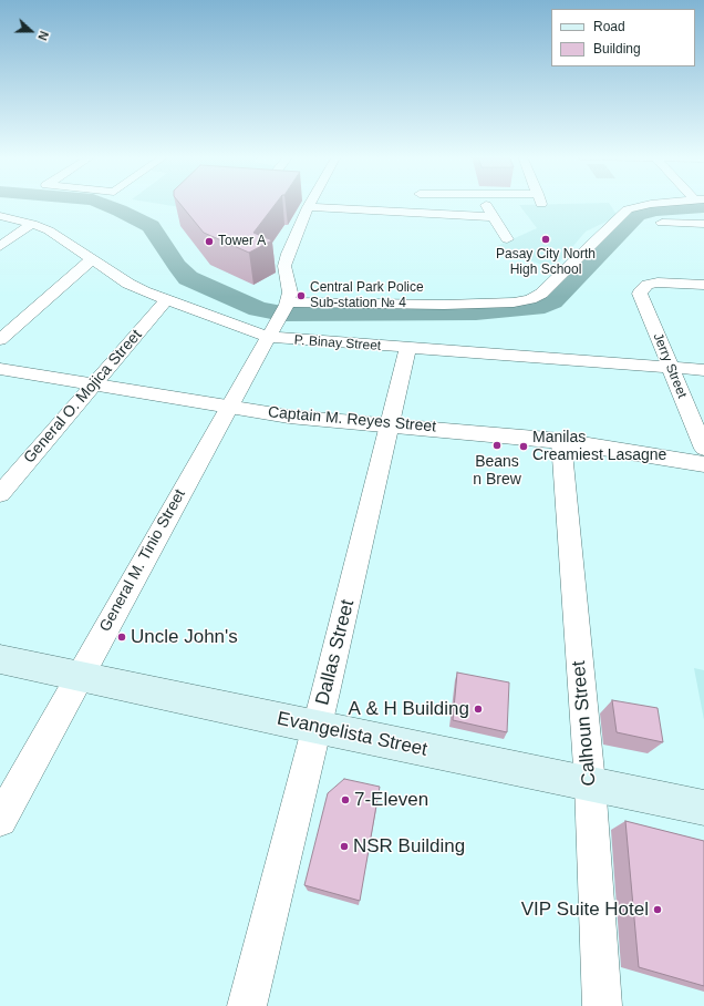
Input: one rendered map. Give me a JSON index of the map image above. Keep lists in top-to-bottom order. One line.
{"streets":{"main road":["Evangelista Street"],"street":["P. Binay Street","Jerry Street","General O. Mojica Street","Captain M. Reyes Street","General M. Tinio Street","Dallas Street","Calhoun Street"]},"crossings":[["P. Binay Street","Jerry Street"],["P. Binay Street","General O. Mojica Street"],["P. Binay Street","General M. Tinio Street"],["P. Binay Street","Dallas Street"],["General O. Mojica Street","Captain M. Reyes Street"],["Captain M. Reyes Street","General M. Tinio Street"],["Captain M. Reyes Street","Dallas Street"],["Captain M. Reyes Street","Calhoun Street"],["General M. Tinio Street","Evangelista Street"],["Dallas Street","Evangelista Street"],["Calhoun Street","Evangelista Street"]],"places":["Pasay City North High School","Tower A","Central Park Police Sub-station № 4","Beans n Brew","Manilas Creamiest Lasagne","Uncle John's","A & H Building","7-Eleven","NSR Building","VIP Suite Hotel"],"legend":["Road","Building"],"north":"right"}
